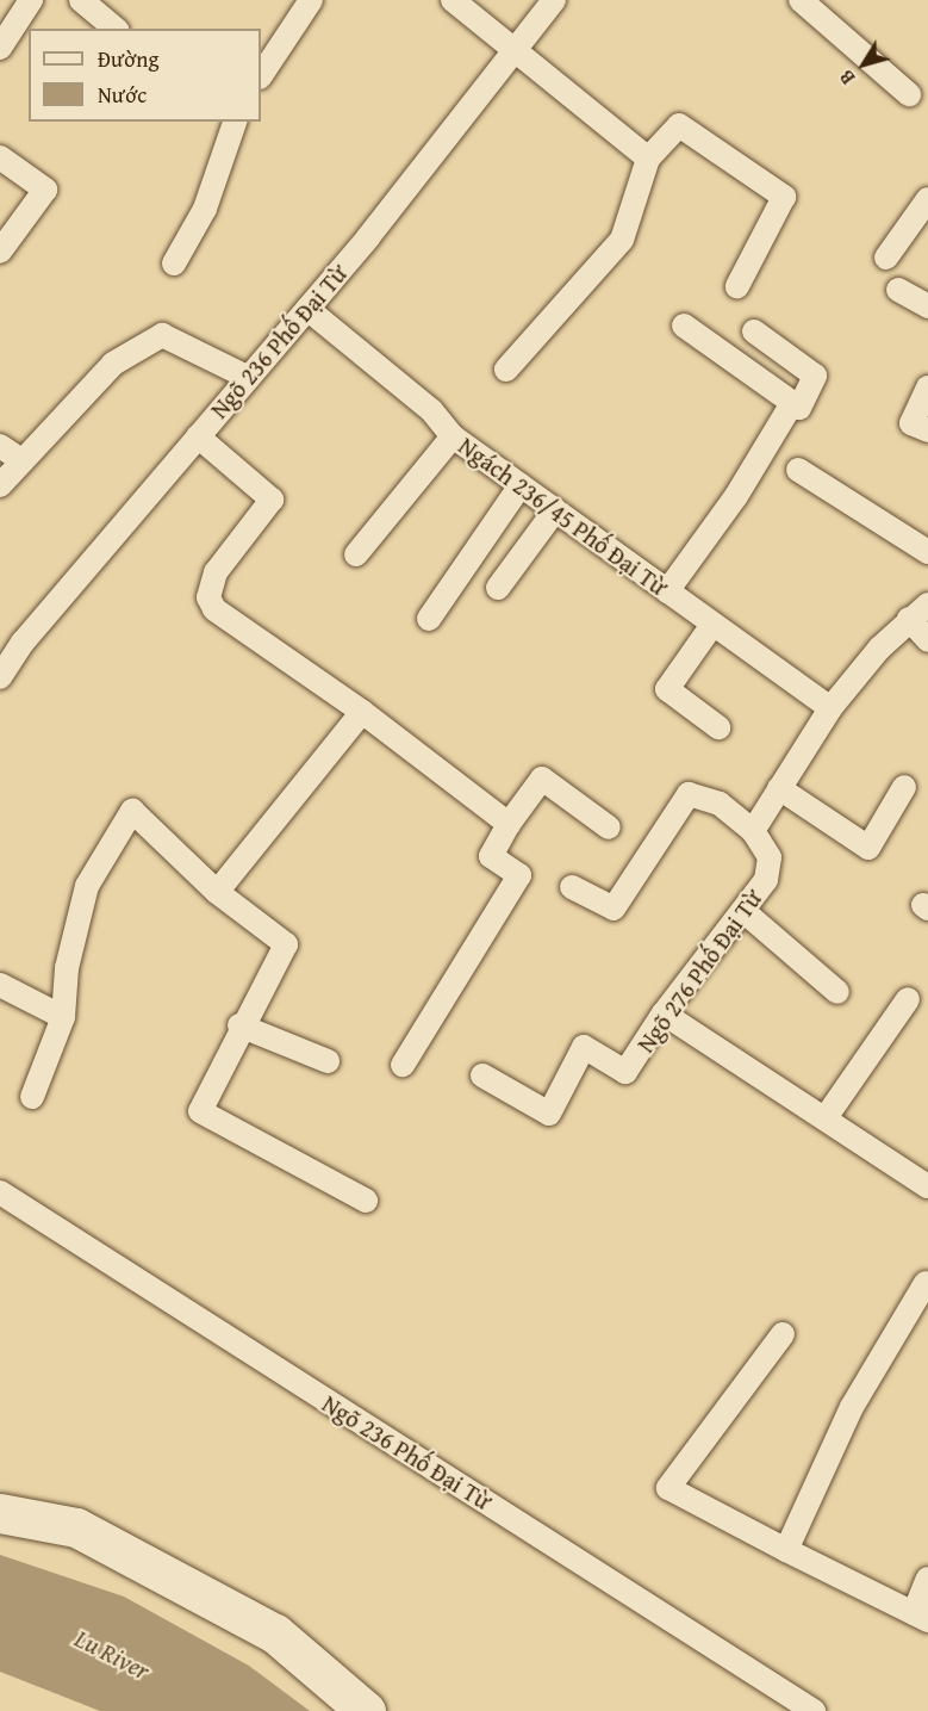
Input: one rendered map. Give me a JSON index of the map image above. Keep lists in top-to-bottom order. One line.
{"streets":{"lane":["Ngõ 236 Phố Đại Từ","Ngách 236/45 Phố Đại Từ","Ngõ 276 Phố Đại Từ"]},"crossings":[["Ngõ 236 Phố Đại Từ","Ngách 236/45 Phố Đại Từ"]],"water":["Lu River"],"legend":["Đường","Nước"],"north":"bottom left"}
